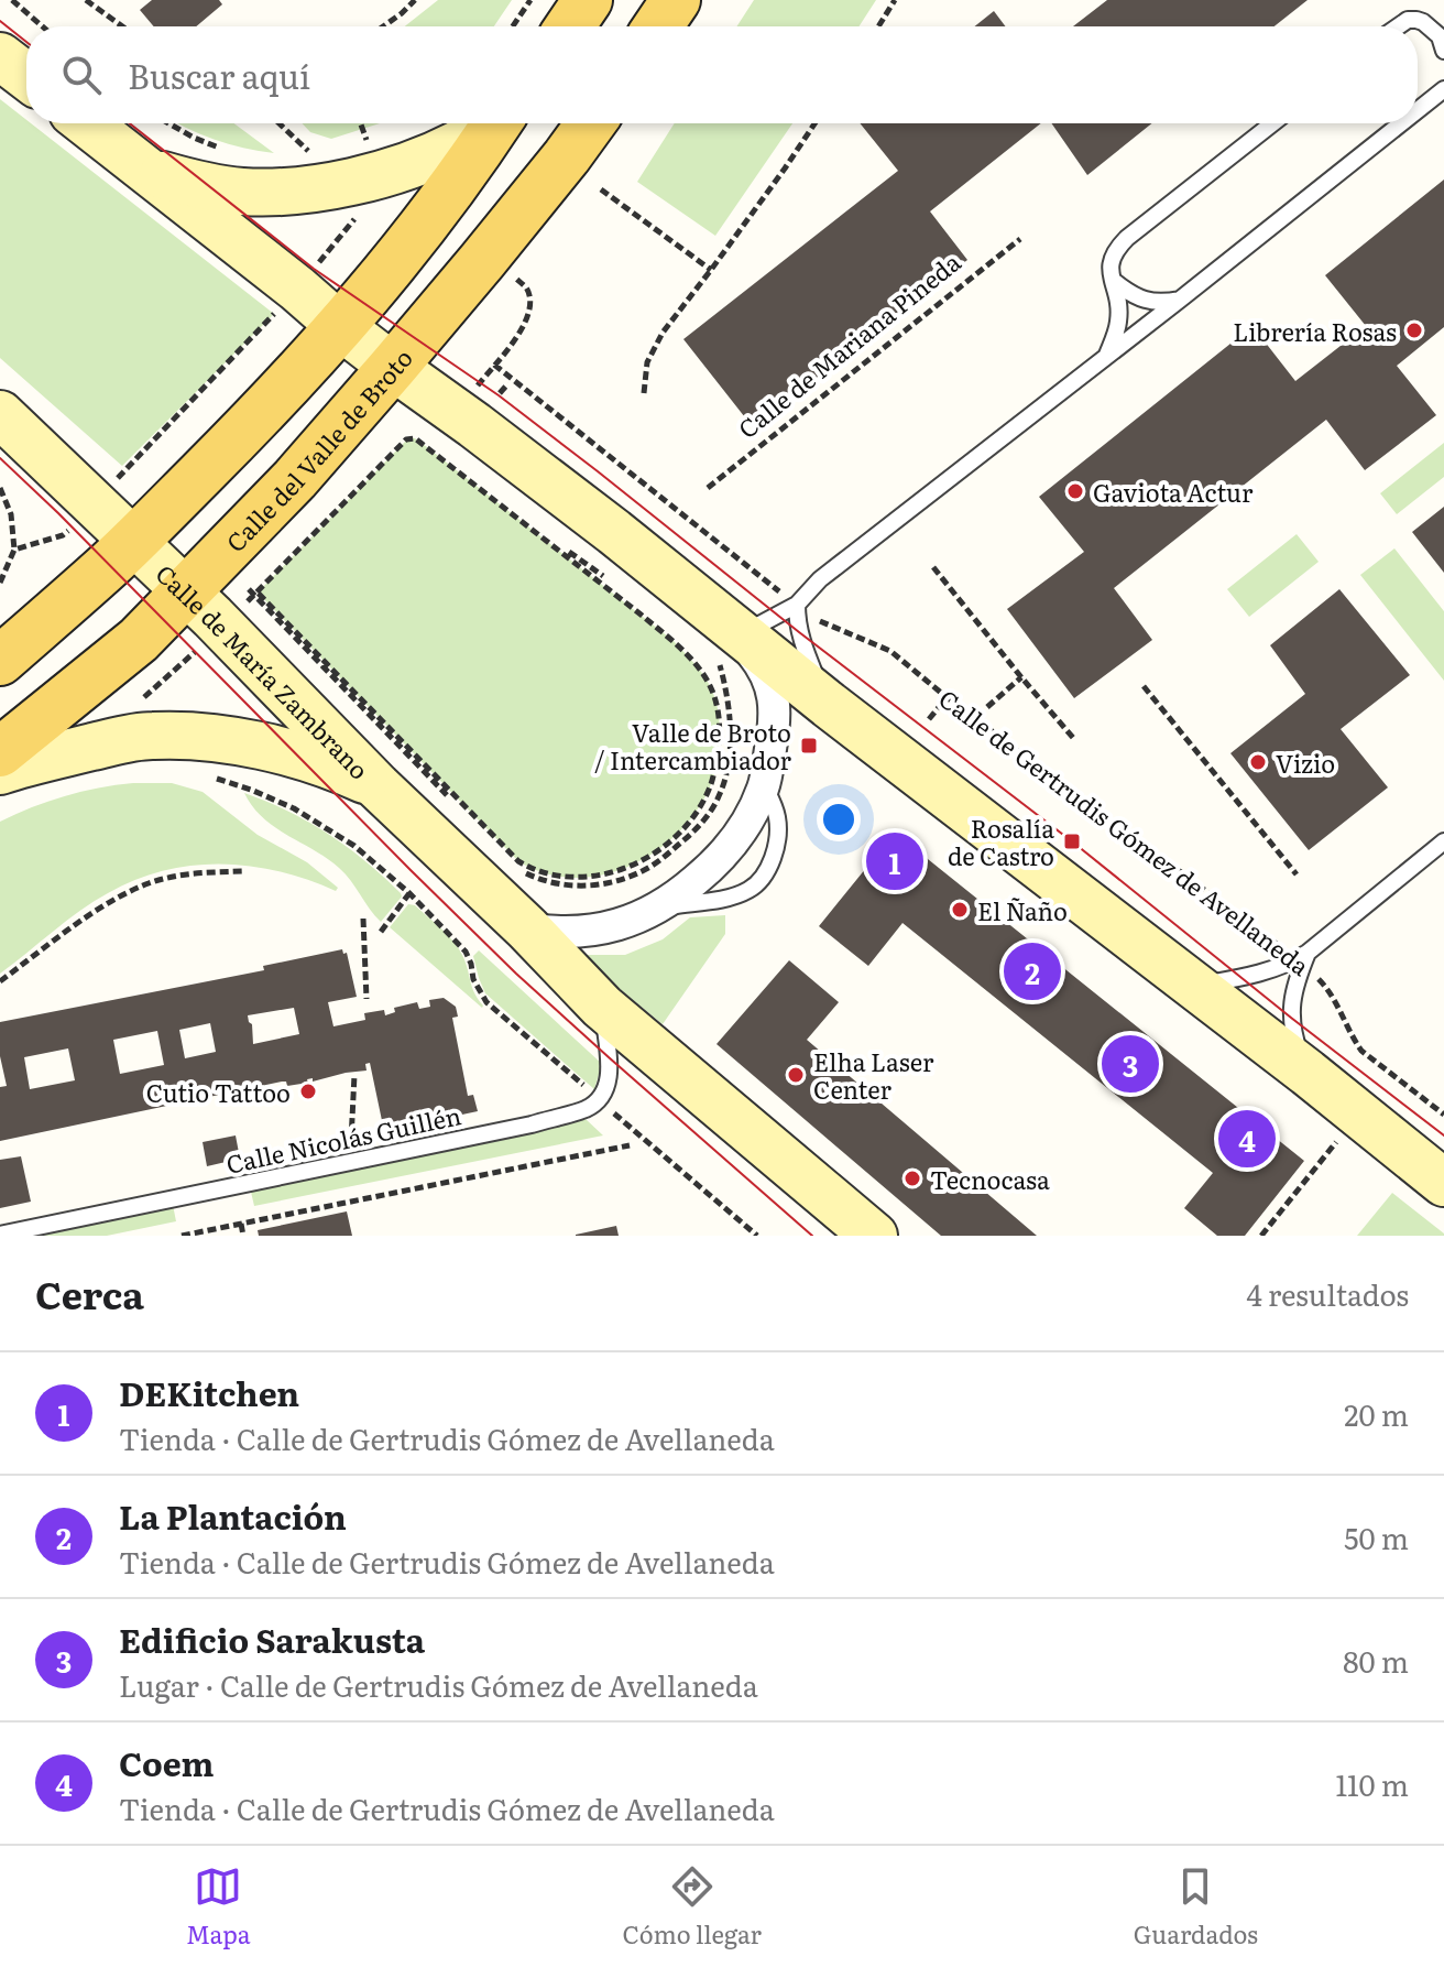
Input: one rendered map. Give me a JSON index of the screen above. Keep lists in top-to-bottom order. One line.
{"streets":{"main road":["Calle del Valle de Broto","Calle de María Zambrano"],"lane":["Calle Nicolás Guillén"],"path":["Calle de Mariana Pineda","Calle de Gertrudis Gómez de Avellaneda"]},"crossings":[["Calle del Valle de Broto","Calle de María Zambrano"]],"places":{"other":["Librería Rosas","Gaviota Actur","Vizio","El Ñaño","Elha Laser Center","Cutio Tattoo","Tecnocasa"],"transit":["Valle de Broto / Intercambiador","Rosalía de Castro"]},"page":{"search":"Buscar aquí","pins":["1","2","3","4"],"heading":["Cerca","4 resultados"],"list":[{"mark":"1","name":"DEKitchen","note":"Tienda · Calle de Gertrudis Gómez de Avellaneda","value":"20 m"},{"mark":"2","name":"La Plantación","note":"Tienda · Calle de Gertrudis Gómez de Avellaneda","value":"50 m"},{"mark":"3","name":"Edificio Sarakusta","note":"Lugar · Calle de Gertrudis Gómez de Avellaneda","value":"80 m"},{"mark":"4","name":"Coem","note":"Tienda · Calle de Gertrudis Gómez de Avellaneda","value":"110 m"}],"nav":["Mapa","Cómo llegar","Guardados"]}}
